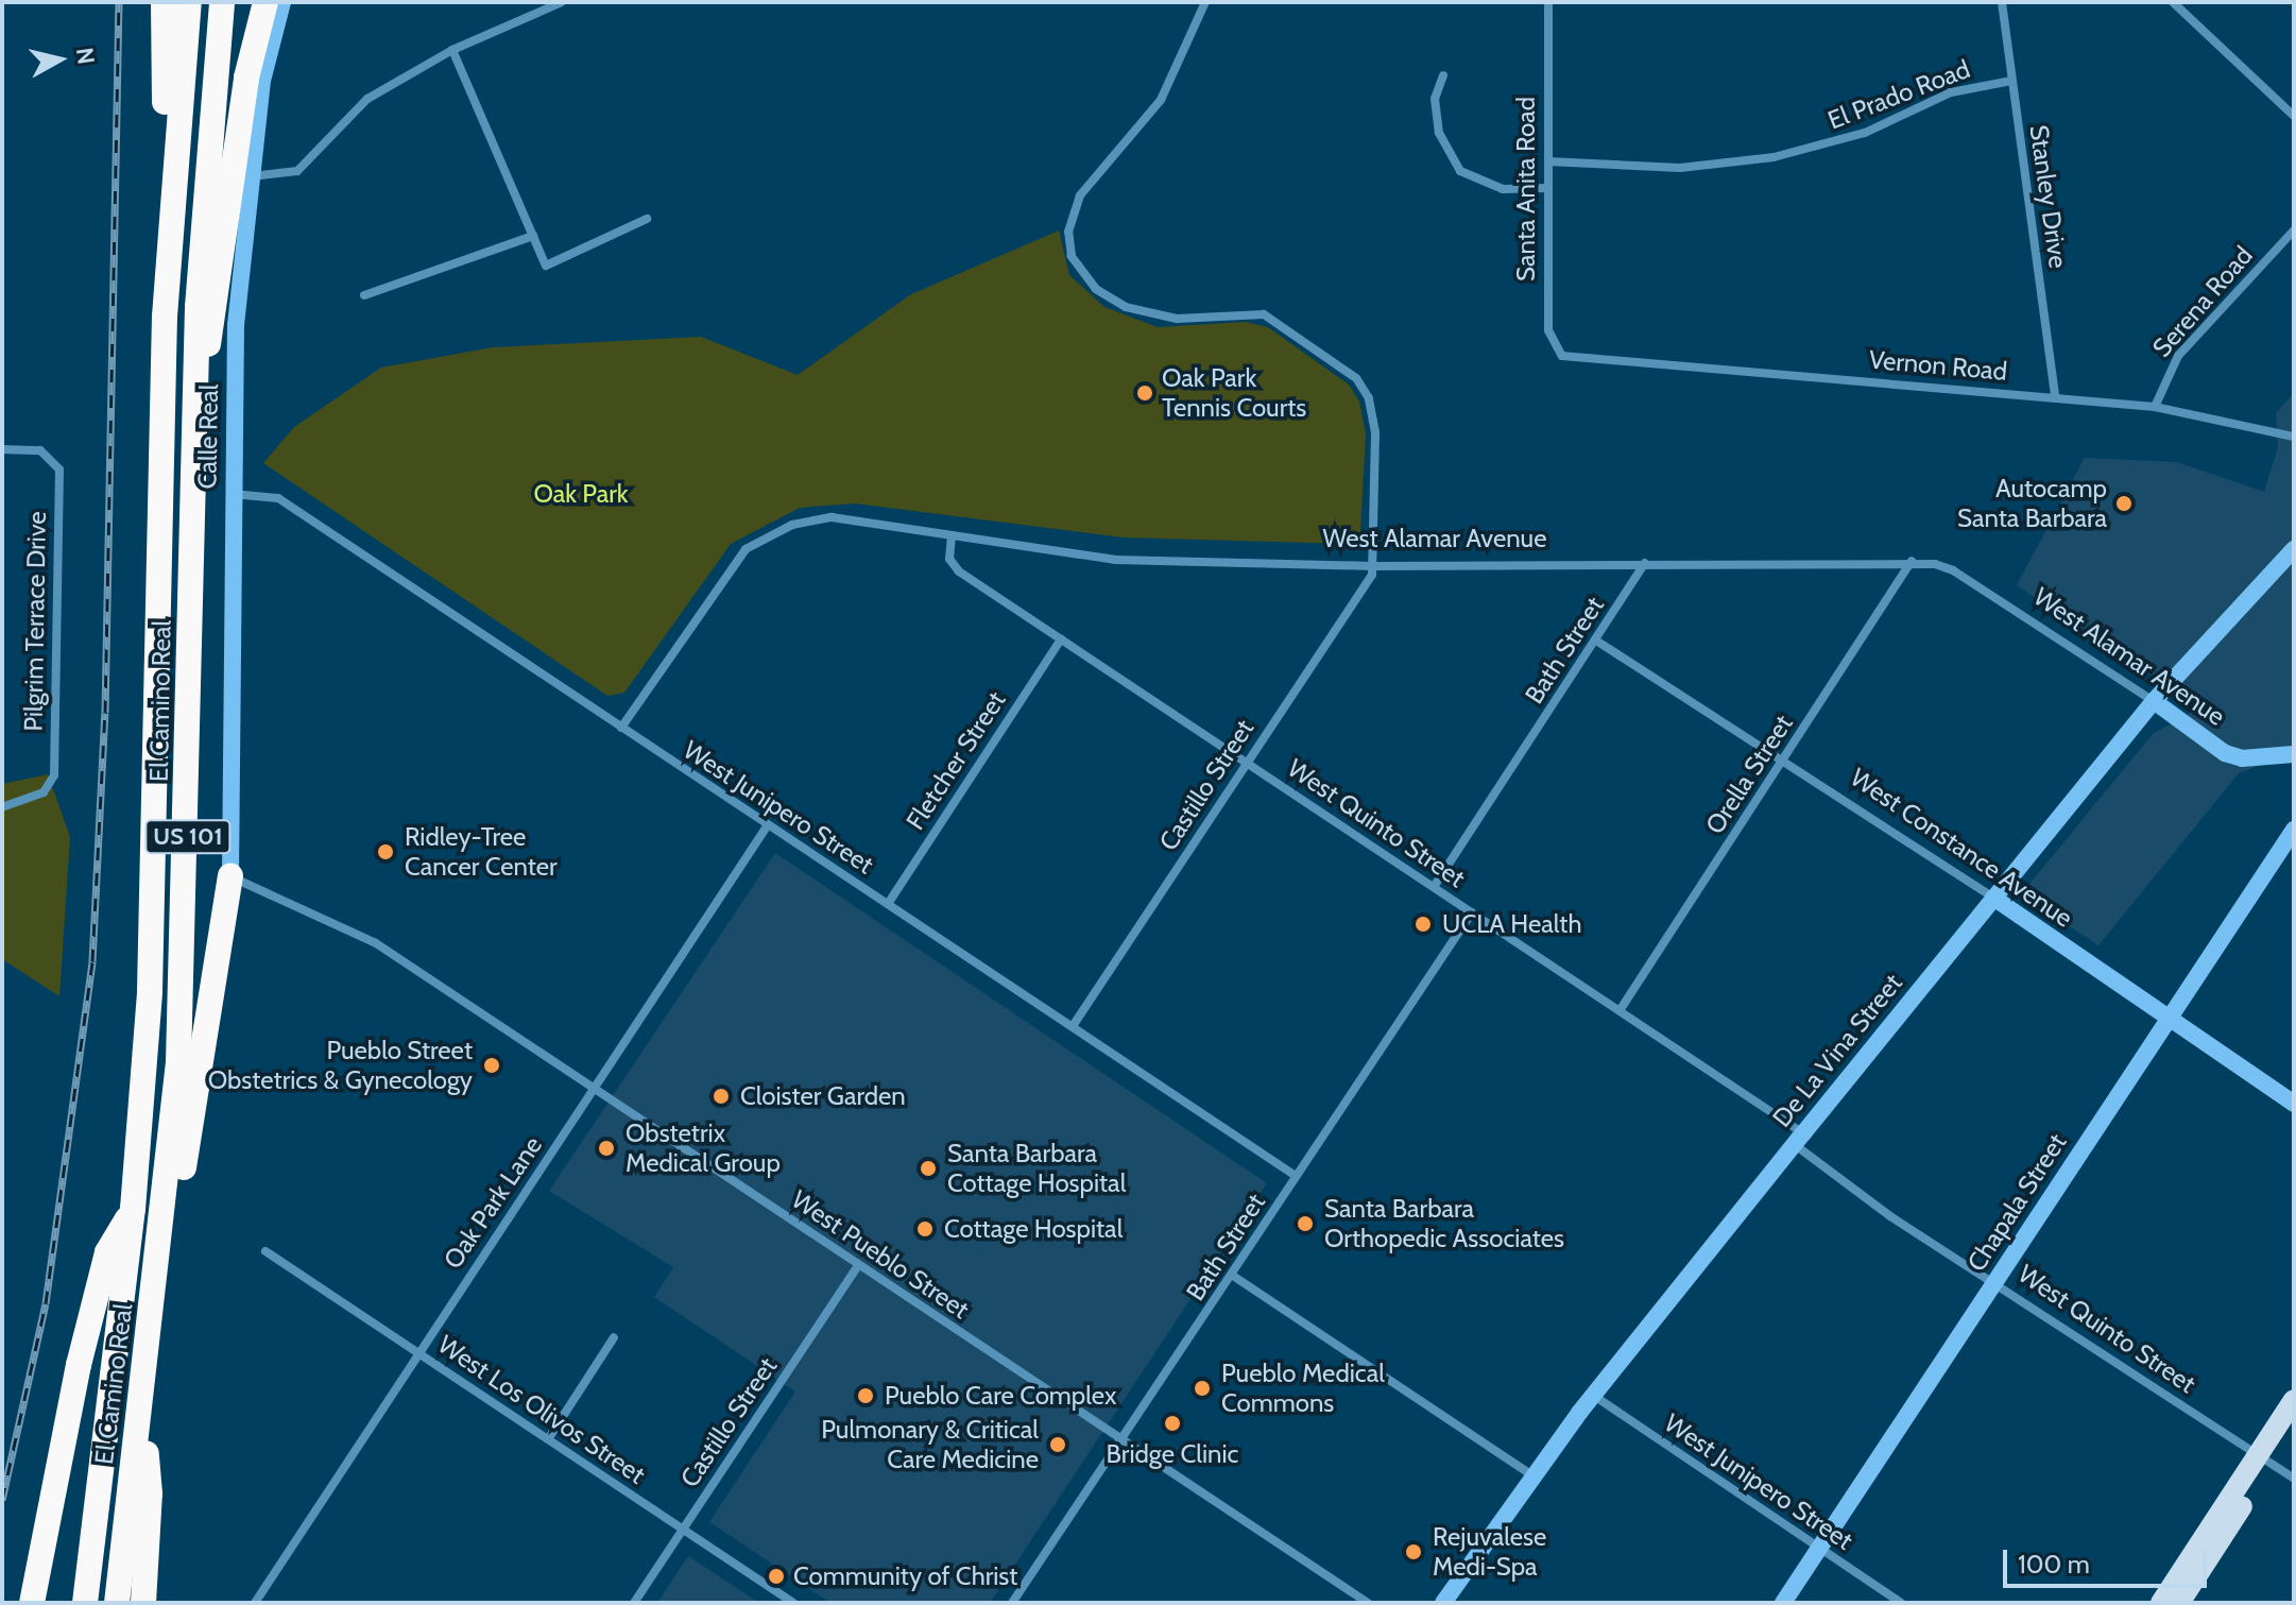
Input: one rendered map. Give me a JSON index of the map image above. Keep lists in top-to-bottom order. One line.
{"streets":{"highway":["El Camino Real","US 101"],"street":["El Prado Road","Santa Anita Road","Stanley Drive","Serena Road","Vernon Road","Calle Real","West Alamar Avenue","Pilgrim Terrace Drive","Bath Street","Fletcher Street","Orella Street","Castillo Street","West Junipero Street","West Quinto Street","West Constance Avenue","De La Vina Street","Oak Park Lane","Chapala Street","West Pueblo Street","West Los Olivos Street"]},"crossings":[["El Prado Road","Santa Anita Road"],["El Prado Road","Stanley Drive"],["Santa Anita Road","Vernon Road"],["Stanley Drive","Vernon Road"],["Serena Road","Vernon Road"],["Calle Real","West Junipero Street"],["Calle Real","West Pueblo Street"],["West Alamar Avenue","Bath Street"],["West Alamar Avenue","Orella Street"],["West Alamar Avenue","Castillo Street"],["West Alamar Avenue","West Junipero Street"],["West Alamar Avenue","West Quinto Street"],["West Alamar Avenue","De La Vina Street"],["Bath Street","West Junipero Street"],["Bath Street","West Quinto Street"],["Bath Street","West Constance Avenue"],["Bath Street","West Pueblo Street"],["Fletcher Street","West Junipero Street"],["Fletcher Street","West Quinto Street"],["Orella Street","West Quinto Street"],["Orella Street","West Constance Avenue"],["Castillo Street","West Junipero Street"],["Castillo Street","West Quinto Street"],["Castillo Street","West Pueblo Street"],["Castillo Street","West Los Olivos Street"],["West Junipero Street","De La Vina Street"],["West Junipero Street","Oak Park Lane"],["West Junipero Street","Chapala Street"],["West Quinto Street","De La Vina Street"],["West Quinto Street","Chapala Street"],["West Constance Avenue","De La Vina Street"],["West Constance Avenue","Chapala Street"],["Oak Park Lane","West Pueblo Street"],["Oak Park Lane","West Los Olivos Street"]],"parks":["Oak Park"],"places":["Oak Park Tennis Courts","Autocamp Santa Barbara","Ridley-Tree Cancer Center","UCLA Health","Pueblo Street Obstetrics & Gynecology","Cloister Garden","Obstetrix Medical Group","Santa Barbara Cottage Hospital","Santa Barbara Orthopedic Associates","Cottage Hospital","Pueblo Medical Commons","Pueblo Care Complex","Bridge Clinic","Pulmonary & Critical Care Medicine","Rejuvalese Medi-Spa","Community of Christ"],"scale_bar":"100 m","north":"right"}
